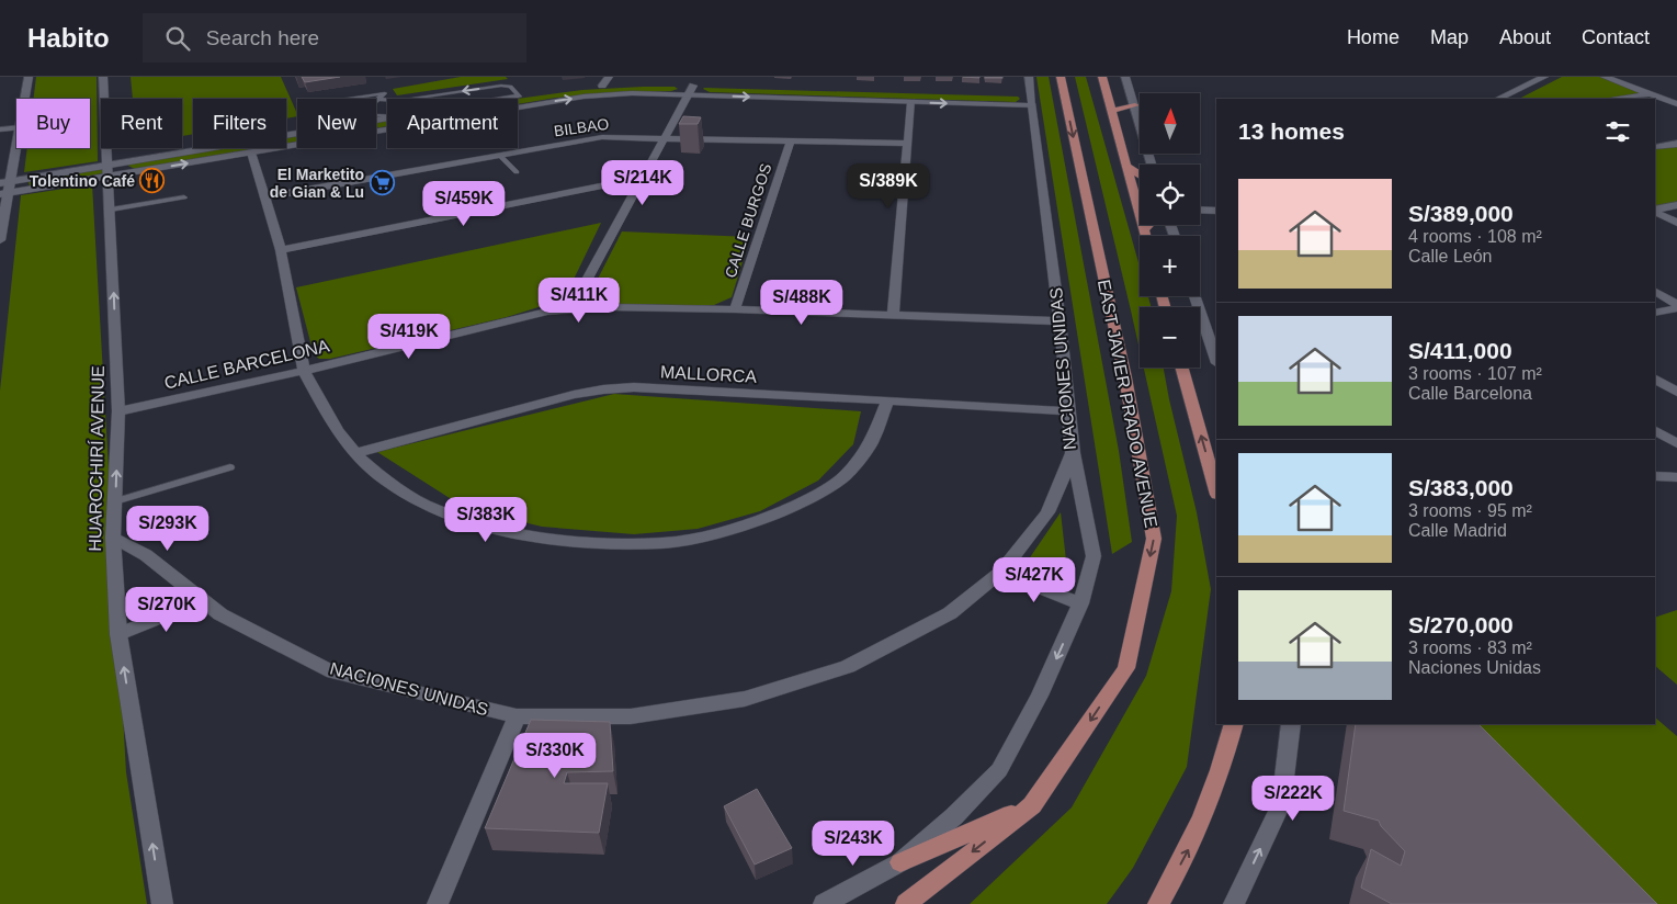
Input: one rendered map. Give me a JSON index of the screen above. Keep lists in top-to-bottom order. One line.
{"streets":{"main road":["EAST JAVIER PRADO AVENUE"],"street":["BILBAO","CALLE BURGOS","CALLE BARCELONA","NACIONES UNIDAS","MALLORCA","HUAROCHIRÍ AVENUE"]},"crossings":[["BILBAO","CALLE BURGOS"],["CALLE BARCELONA","HUAROCHIRÍ AVENUE"],["NACIONES UNIDAS","MALLORCA"],["NACIONES UNIDAS","HUAROCHIRÍ AVENUE"]],"one_way":["EAST JAVIER PRADO AVENUE","HUAROCHIRÍ AVENUE"],"places":{"restaurant":["Tolentino Café"],"supermarket":["El Marketito de Gian & Lu"]},"north":"top","page":{"header":"Habito","search":"Search here","nav":["Home","Map","About","Contact"],"map_buttons":["+","−"],"chip":["Buy","Rent","Filters","New","Apartment"],"heading":"13 homes","price":["S/214K","S/389K","S/459K","S/411K","S/488K","S/419K","S/383K","S/293K","S/427K","S/270K","S/330K","S/222K","S/243K"],"list":[{"name":"S/389,000","note":"4 rooms · 108 m² · Calle León"},{"name":"S/411,000","note":"3 rooms · 107 m² · Calle Barcelona"},{"name":"S/383,000","note":"3 rooms · 95 m² · Calle Madrid"},{"name":"S/270,000","note":"3 rooms · 83 m² · Naciones Unidas"}]}}
